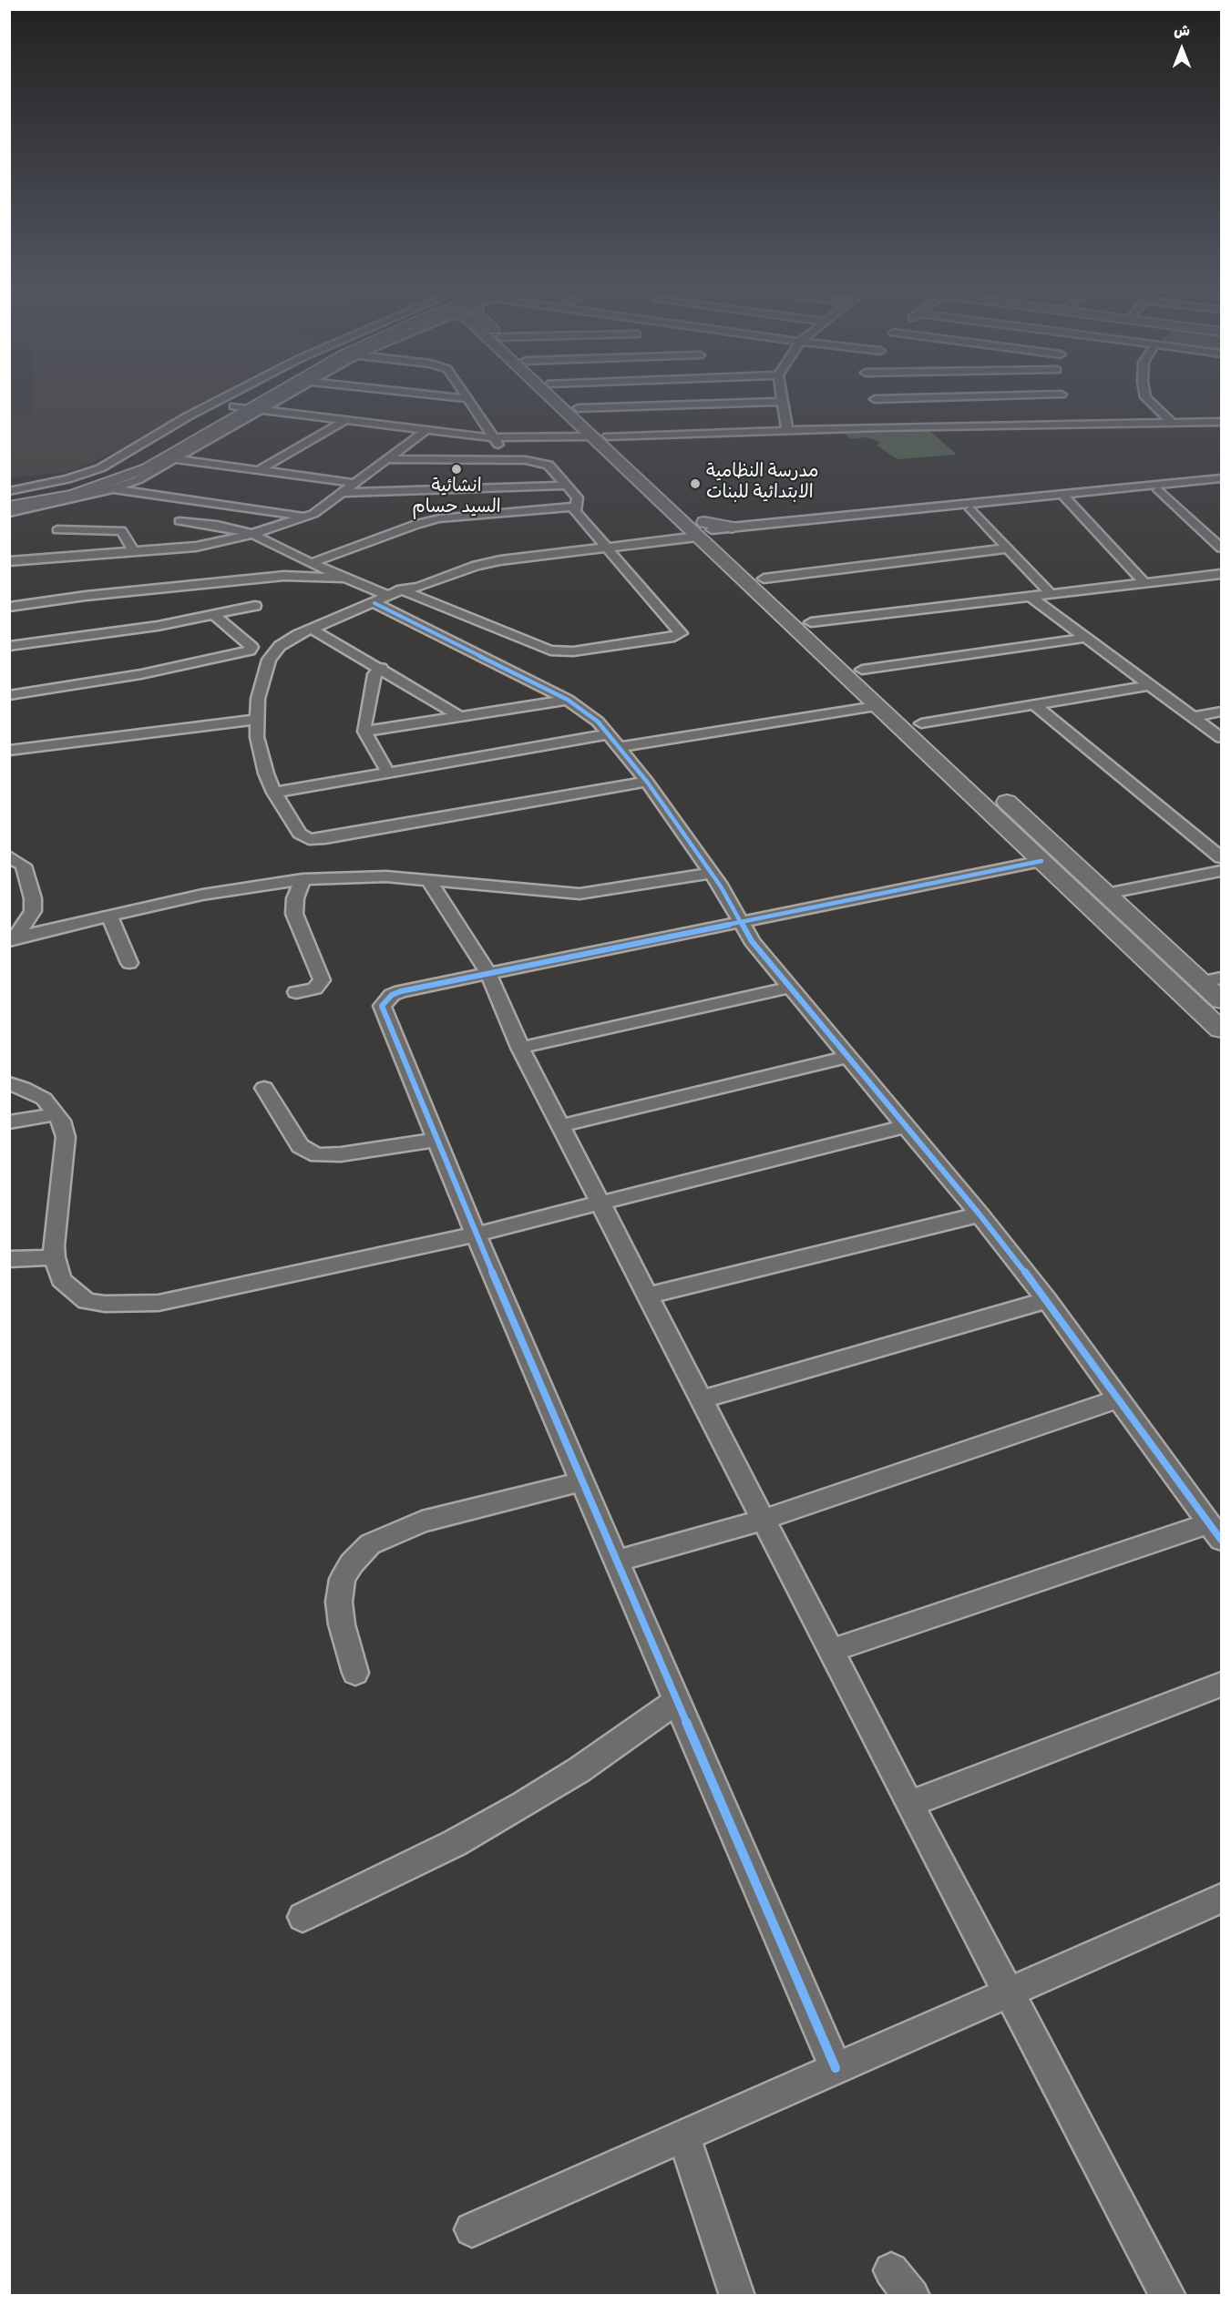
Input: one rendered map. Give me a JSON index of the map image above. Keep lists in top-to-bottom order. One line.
{"places":["انشائية السيد حسام","مدرسة النظامية الابتدائية للبنات"],"north":"top"}
